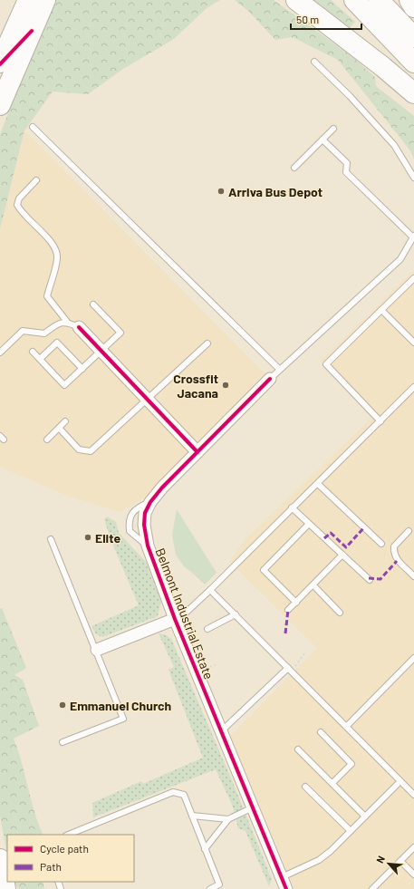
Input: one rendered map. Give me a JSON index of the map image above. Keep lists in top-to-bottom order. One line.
{"streets":{"street":["Belmont Industrial Estate"]},"places":["Arriva Bus Depot","Crossfit Jacana","Elite","Emmanuel Church"],"legend":["Cycle path","Path"],"scale_bar":"50 m","north":"top left"}
